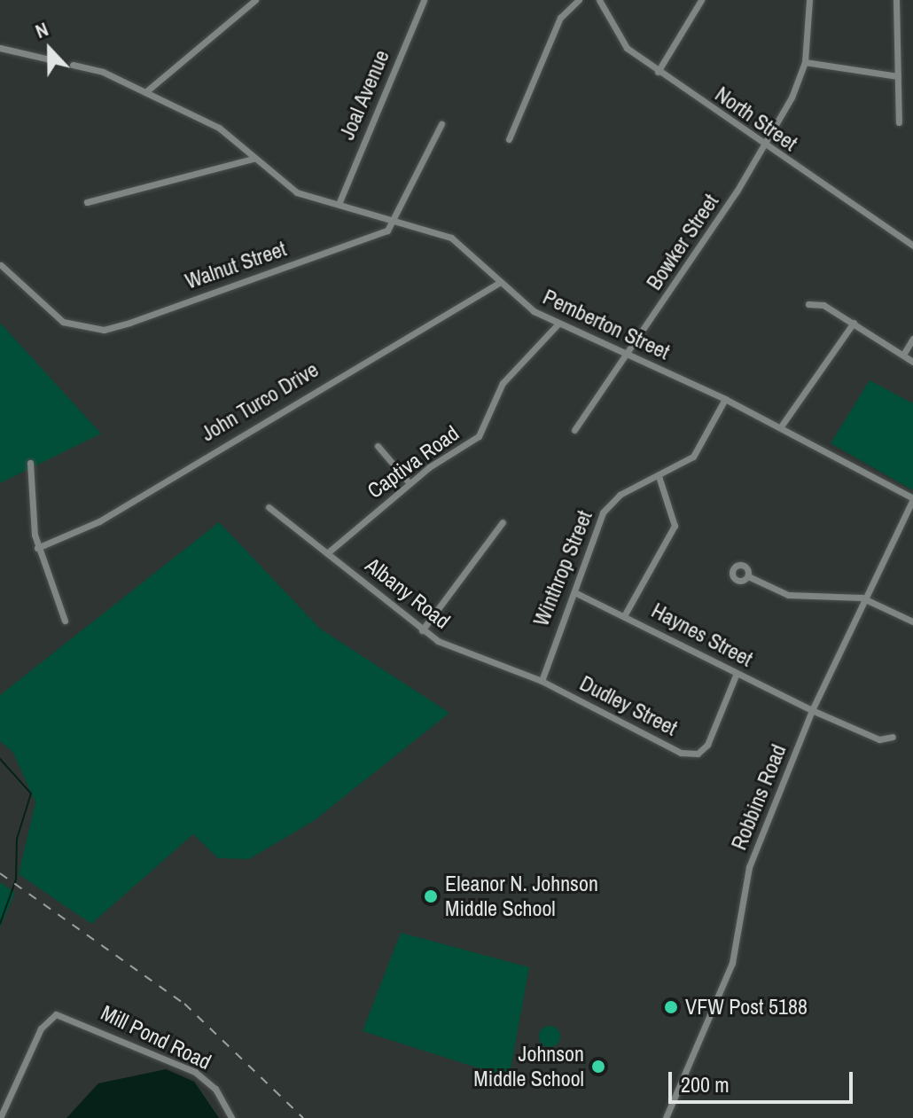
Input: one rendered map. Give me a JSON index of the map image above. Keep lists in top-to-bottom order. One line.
{"streets":{"street":["Joal Avenue","North Street","Bowker Street","Walnut Street","Pemberton Street","John Turco Drive","Captiva Road","Winthrop Street","Albany Road","Haynes Street","Dudley Street","Robbins Road","Mill Pond Road"]},"crossings":[["Joal Avenue","Pemberton Street"],["North Street","Bowker Street"],["Bowker Street","Pemberton Street"],["Walnut Street","Pemberton Street"],["Pemberton Street","John Turco Drive"],["Pemberton Street","Captiva Road"],["Pemberton Street","Winthrop Street"],["Pemberton Street","Robbins Road"],["Captiva Road","Albany Road"],["Winthrop Street","Albany Road"],["Winthrop Street","Haynes Street"],["Winthrop Street","Dudley Street"],["Albany Road","Dudley Street"],["Haynes Street","Dudley Street"],["Haynes Street","Robbins Road"]],"places":["Eleanor N. Johnson Middle School","VFW Post 5188","Johnson Middle School"],"scale_bar":"200 m","north":"top"}
